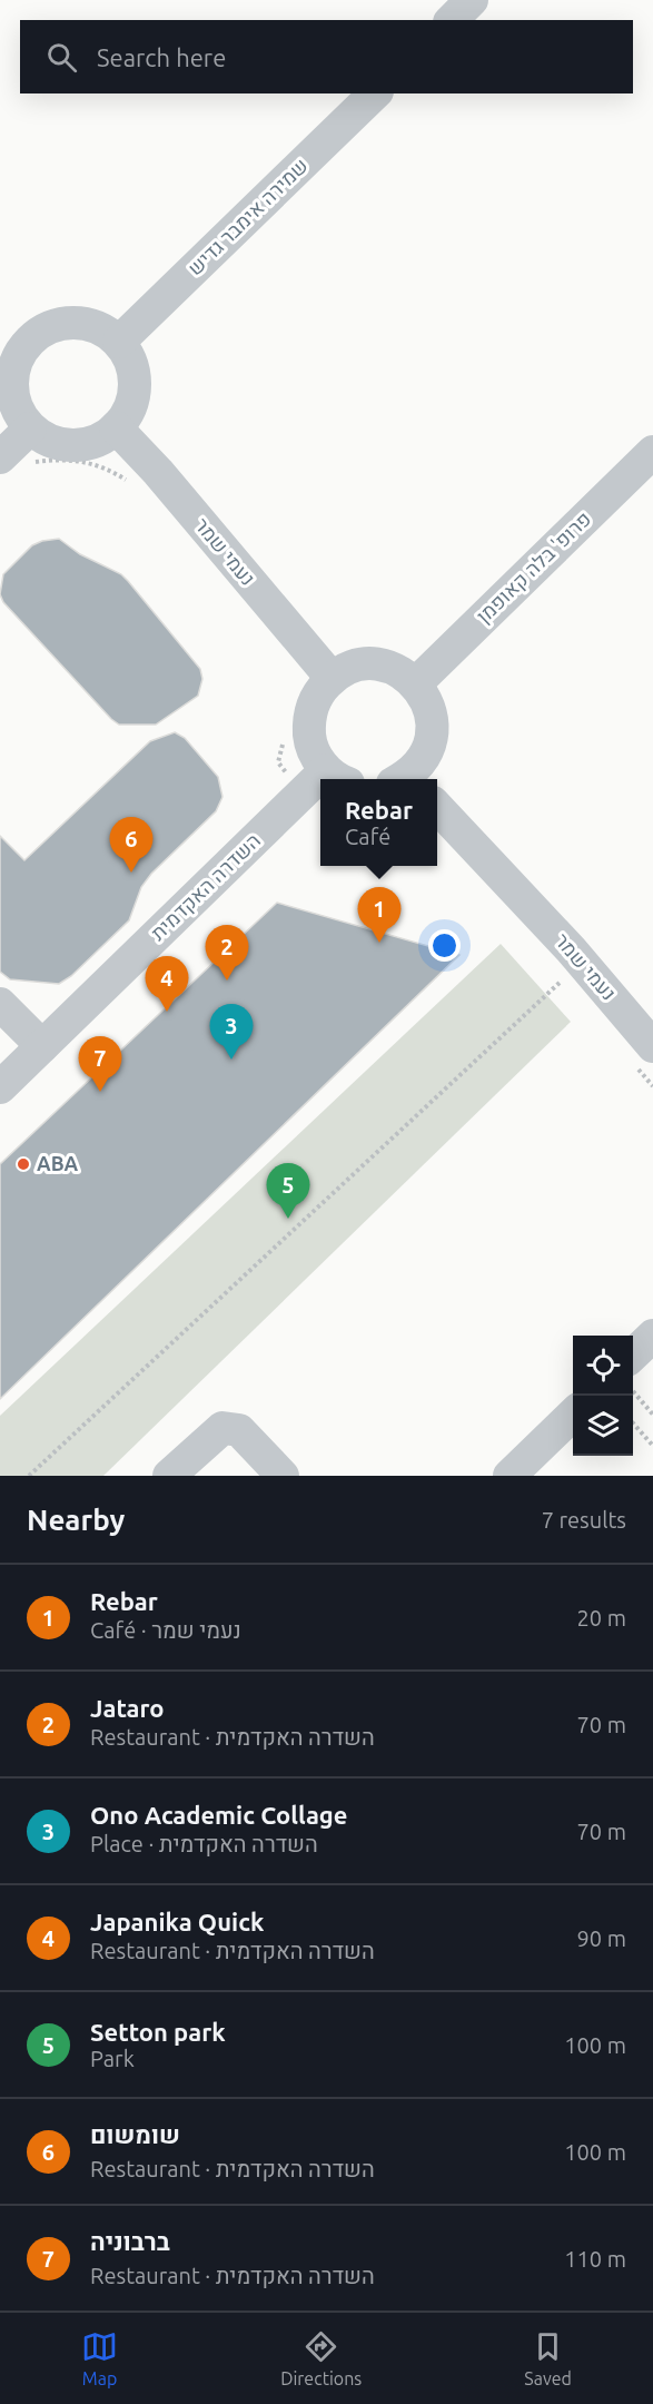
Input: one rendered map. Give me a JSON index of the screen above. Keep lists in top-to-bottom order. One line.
{"streets":{"street":["שמירה אימבר גדיש","נעמי שמר","פרופ' בלה קאופמן","השדרה האקדמית"]},"crossings":[["שמירה אימבר גדיש","נעמי שמר"]],"places":["ABA"],"page":{"search":"Search here","popup":["Rebar","Café"],"pins":["6","1","2","4","3","7","5"],"heading":["Nearby","7 results"],"list":[{"mark":"1","name":"Rebar","note":"Café · נעמי שמר","value":"20 m"},{"mark":"2","name":"Jataro","note":"Restaurant · השדרה האקדמית","value":"70 m"},{"mark":"3","name":"Ono Academic Collage","note":"Place · השדרה האקדמית","value":"70 m"},{"mark":"4","name":"Japanika Quick","note":"Restaurant · השדרה האקדמית","value":"90 m"},{"mark":"5","name":"Setton park","note":"Park","value":"100 m"},{"mark":"6","name":"שומשום","note":"Restaurant · השדרה האקדמית","value":"100 m"},{"mark":"7","name":"ברבוניה","note":"Restaurant · השדרה האקדמית","value":"110 m"}],"nav":["Map","Directions","Saved"]}}
